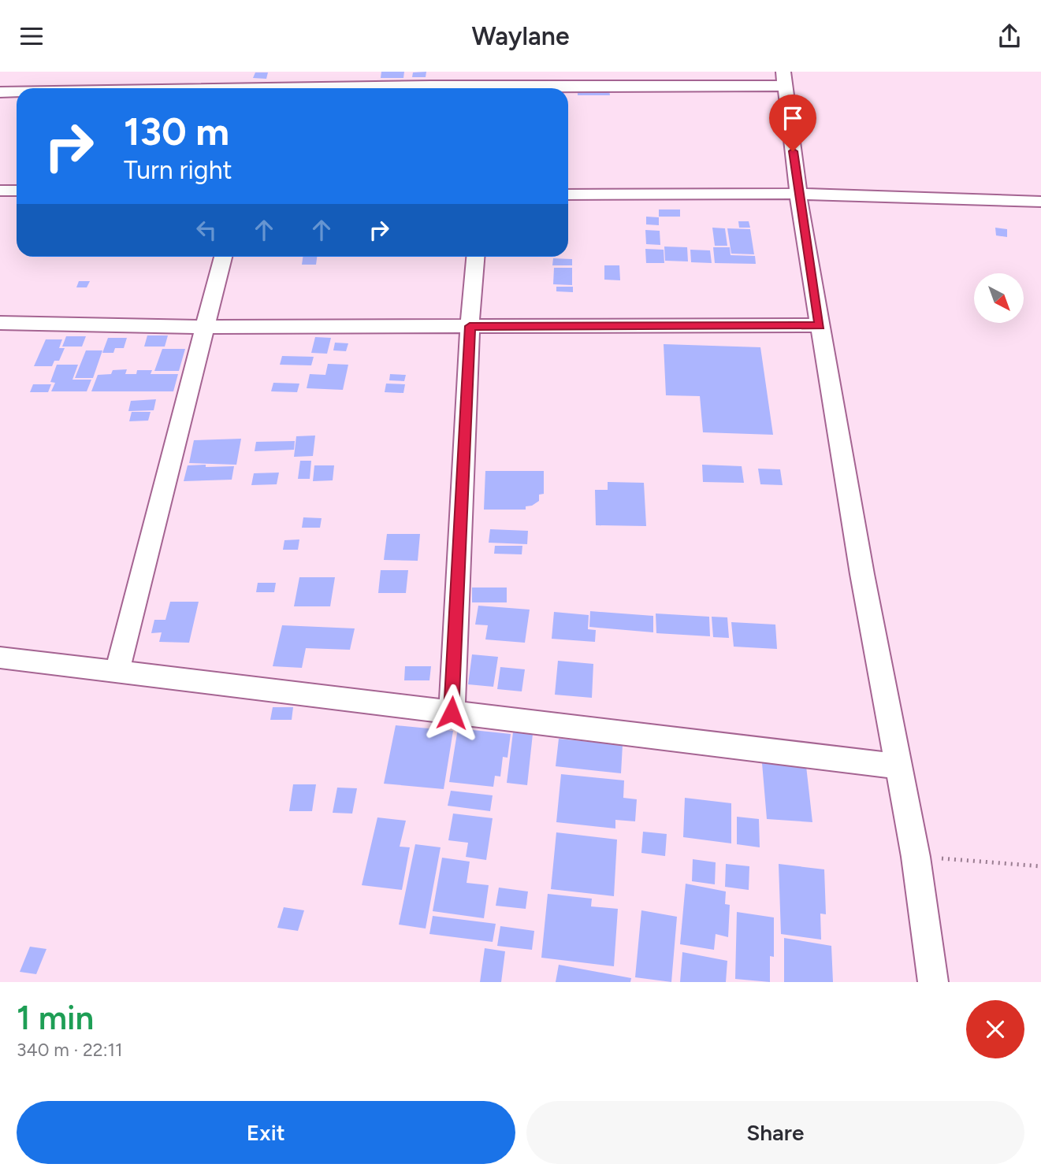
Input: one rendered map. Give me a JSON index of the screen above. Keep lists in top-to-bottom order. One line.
{"north":"bottom right","page":{"header":"Waylane","turn":["130 m","Turn right"],"heading":["1 min","340 m · 22:11"],"buttons":["Exit","Share"]}}
